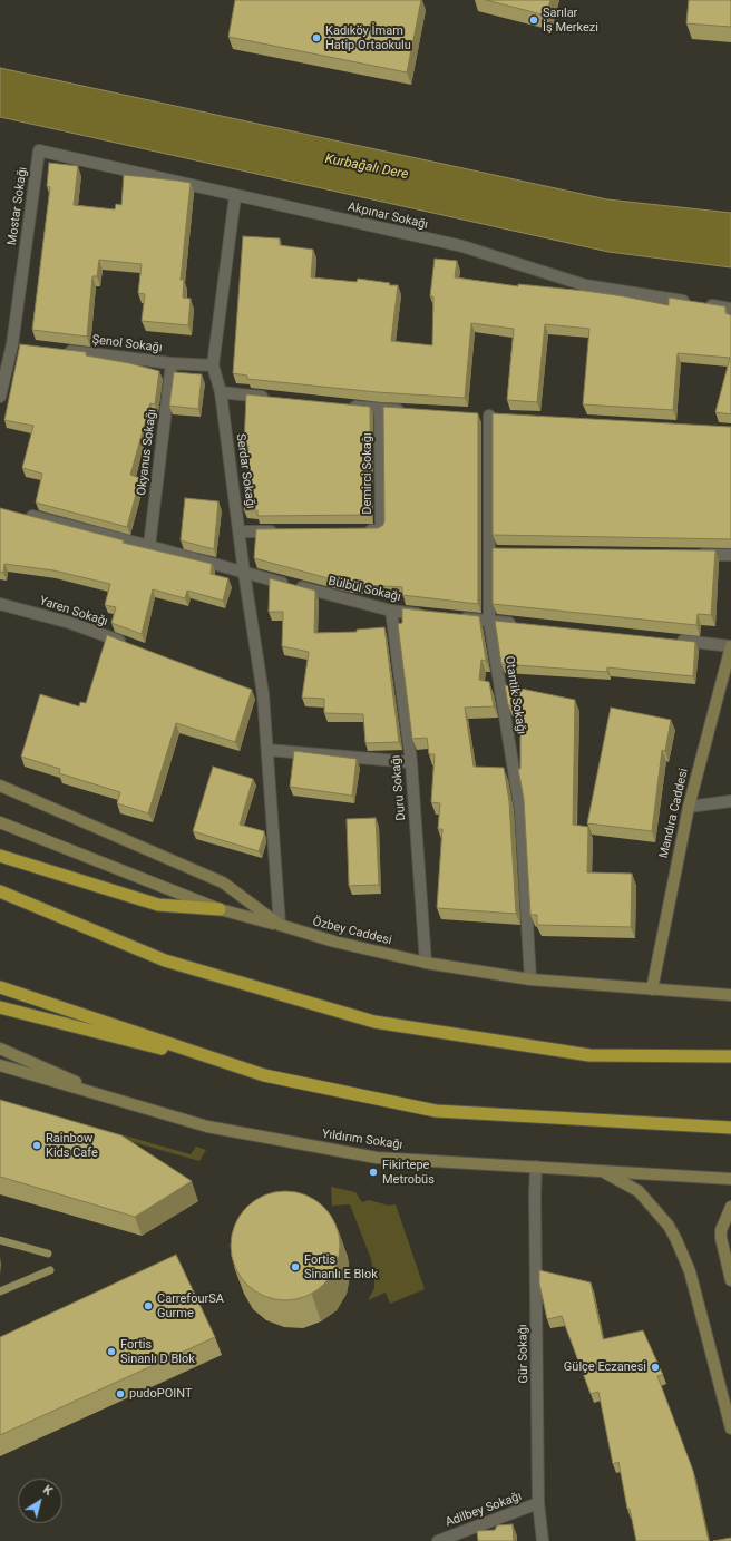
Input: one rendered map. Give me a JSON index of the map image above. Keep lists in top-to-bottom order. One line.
{"streets":{"main road":["Mandıra Caddesi","Özbey Caddesi","Yıldırım Sokağı"],"street":["Mostar Sokağı","Akpınar Sokağı","Şenol Sokağı","Okyanus Sokağı","Serdar Sokağı","Demirci Sokağı","Bülbül Sokağı","Yaren Sokağı","Otantik Sokağı","Duru Sokağı","Gür Sokağı","Adilbey Sokağı"]},"crossings":[["Mostar Sokağı","Akpınar Sokağı"],["Akpınar Sokağı","Serdar Sokağı"],["Şenol Sokağı","Okyanus Sokağı"],["Şenol Sokağı","Serdar Sokağı"],["Okyanus Sokağı","Bülbül Sokağı"],["Serdar Sokağı","Bülbül Sokağı"],["Serdar Sokağı","Özbey Caddesi"],["Bülbül Sokağı","Duru Sokağı"],["Otantik Sokağı","Özbey Caddesi"],["Duru Sokağı","Özbey Caddesi"],["Mandıra Caddesi","Özbey Caddesi"],["Yıldırım Sokağı","Gür Sokağı"],["Gür Sokağı","Adilbey Sokağı"]],"water":["Kurbağalı Dere"],"places":["Sarılar İş Merkezi","Kadıköy İmam Hatip Ortaokulu","Rainbow Kids Cafe","Fikirtepe Metrobüs","Fortis Sinanlı E Blok","CarrefourSA Gurme","Fortis Sinanlı D Blok","Gülçe Eczanesi","pudoPOINT"],"north":"top right"}
